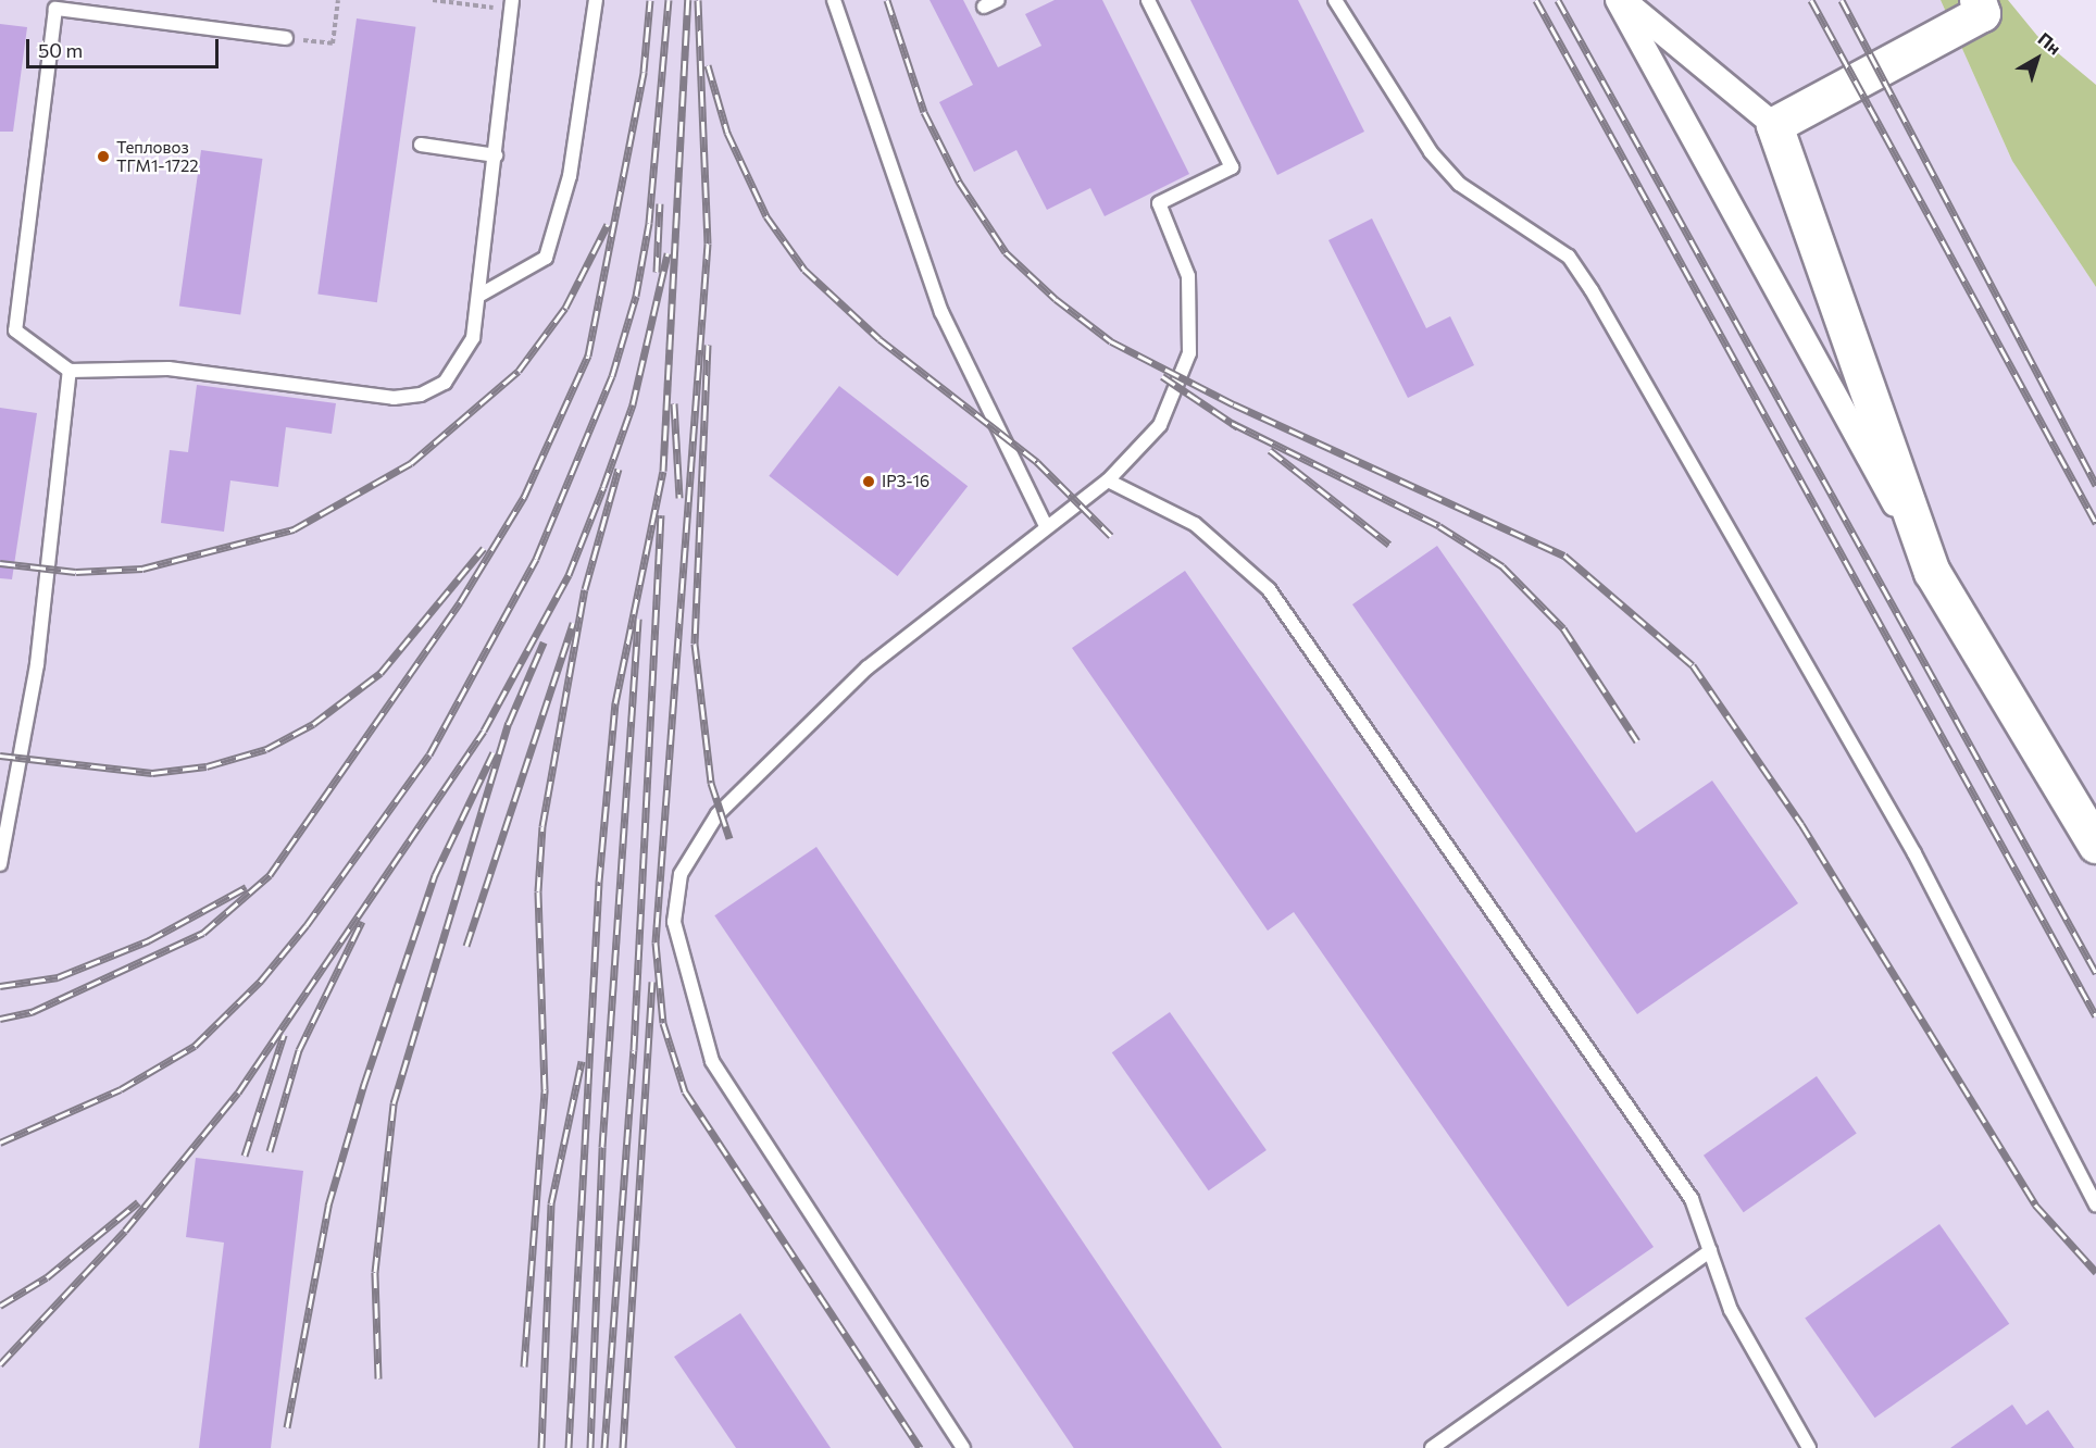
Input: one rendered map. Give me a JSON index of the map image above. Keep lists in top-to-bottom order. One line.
{"places":["Тепловоз ТГМ1-1722","ІРЗ-16"],"scale_bar":"50 m","north":"top right"}
